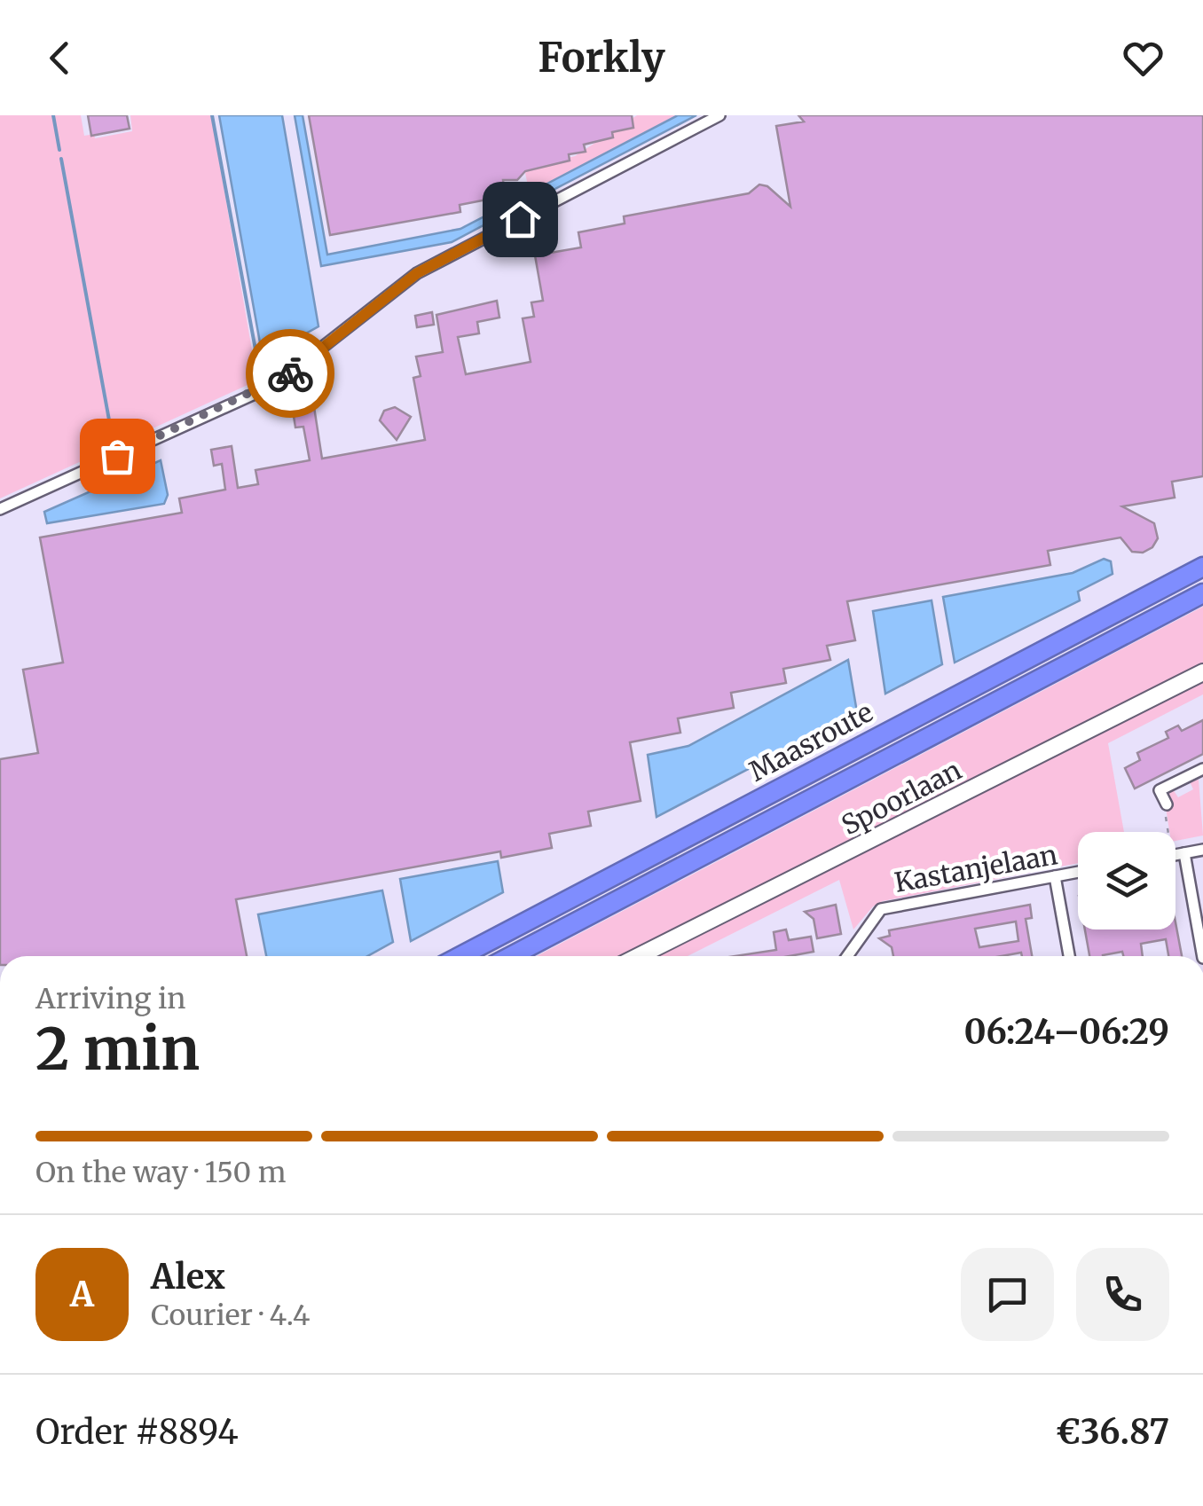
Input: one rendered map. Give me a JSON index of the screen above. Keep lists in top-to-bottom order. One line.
{"streets":{"highway":["Maasroute"],"main road":["Spoorlaan"],"street":["Kastanjelaan"]},"page":{"header":"Forkly","heading":["2 min","Arriving in","06:24–06:29"],"panel":["Alex","Courier · 4.4","Order #8894","€36.87"],"bar":"On the way · 150 m","round":"A"}}
